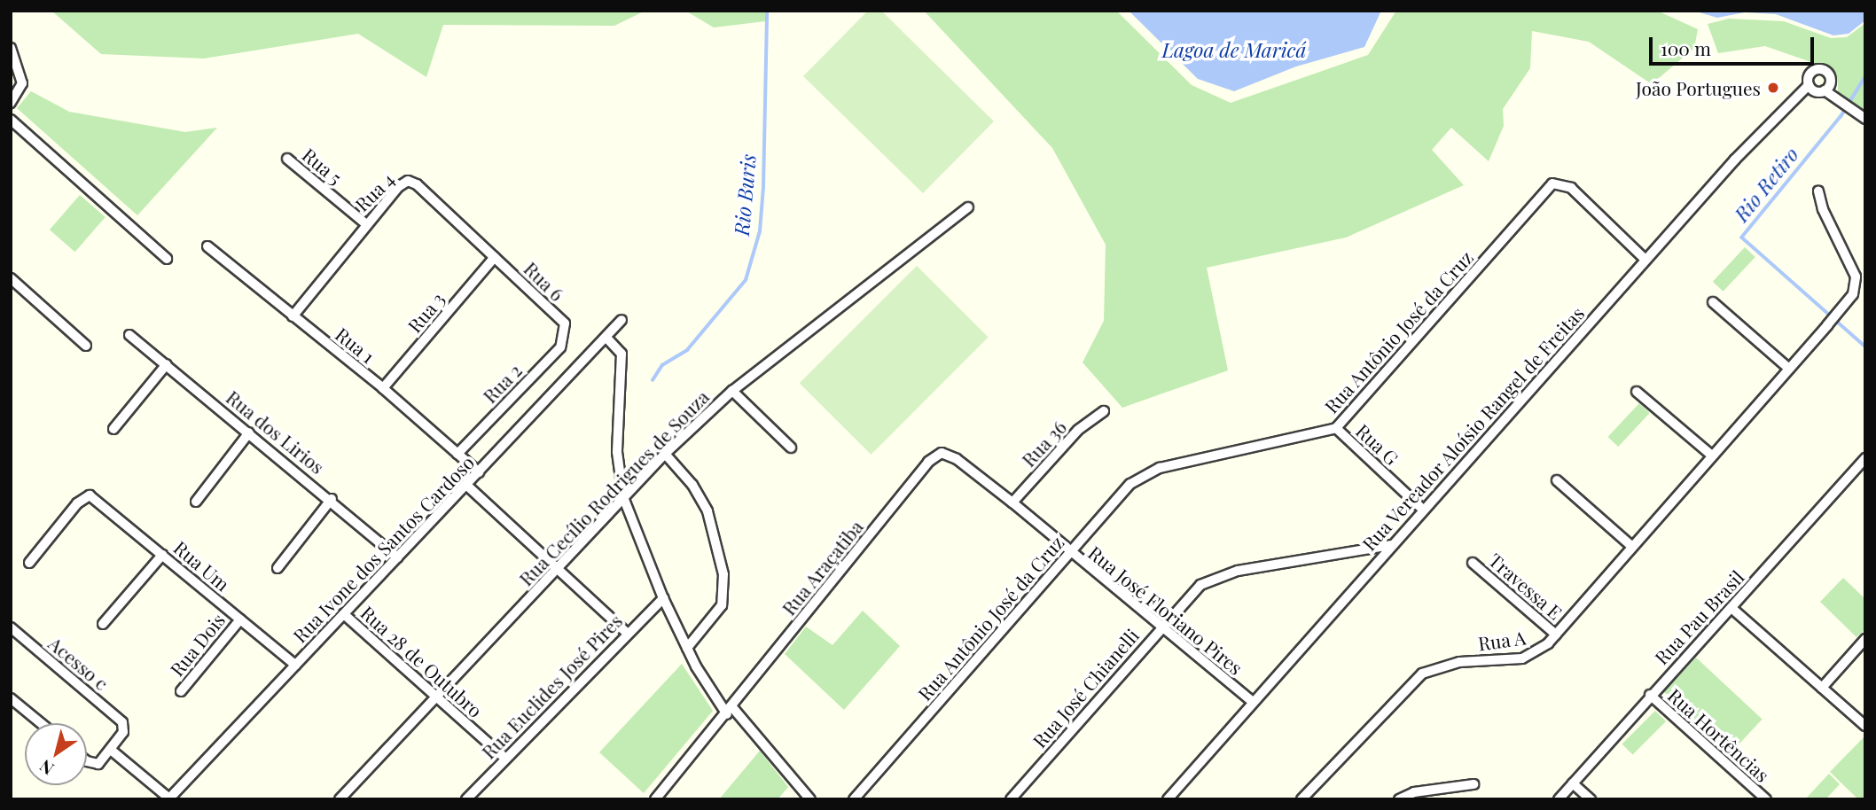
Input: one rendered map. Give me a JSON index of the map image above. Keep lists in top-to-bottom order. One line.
{"streets":{"street":["Rua 5","Rua 4","Rua 6","Rua 3","Rua Antônio José da Cruz","Rua 1","Rua 2","Rua Vereador Aloísio Rangel de Freitas","Rua dos Lirios","Rua 36","Rua G","Rua Cecílio Rodrigues de Souza","Rua Ivone dos Santos Cardoso","Rua Um","Rua Araçatiba","Travessa E","Rua José Floriano Pires","Rua Pau Brasil","Rua A","Rua Dois","Rua 28 de Outubro","Acesso c","Rua Euclides José Pires","Rua José Chianelli","Rua Hortências"]},"crossings":[["Rua 5","Rua 4"],["Rua 4","Rua 6"],["Rua 4","Rua 3"],["Rua 4","Rua 1"],["Rua 6","Rua 3"],["Rua 6","Rua 2"],["Rua 3","Rua 1"],["Rua Antônio José da Cruz","Rua Vereador Aloísio Rangel de Freitas"],["Rua Antônio José da Cruz","Rua G"],["Rua Antônio José da Cruz","Rua José Floriano Pires"],["Rua 1","Rua 2"],["Rua 1","Rua Ivone dos Santos Cardoso"],["Rua Vereador Aloísio Rangel de Freitas","Rua G"],["Rua Vereador Aloísio Rangel de Freitas","Rua José Floriano Pires"],["Rua Vereador Aloísio Rangel de Freitas","Rua José Chianelli"],["Rua dos Lirios","Rua Ivone dos Santos Cardoso"],["Rua 36","Rua José Floriano Pires"],["Rua Cecílio Rodrigues de Souza","Rua 28 de Outubro"],["Rua Ivone dos Santos Cardoso","Rua Um"],["Rua Ivone dos Santos Cardoso","Rua 28 de Outubro"],["Rua Um","Rua Dois"],["Rua Araçatiba","Rua José Floriano Pires"],["Travessa E","Rua A"],["Rua José Floriano Pires","Rua José Chianelli"],["Rua Pau Brasil","Rua Hortências"],["Rua 28 de Outubro","Rua Euclides José Pires"]],"water":["Lagoa de Maricá","Rio Retiro","Rio Buris"],"places":["João Portugues"],"scale_bar":"100 m","north":"bottom left"}
